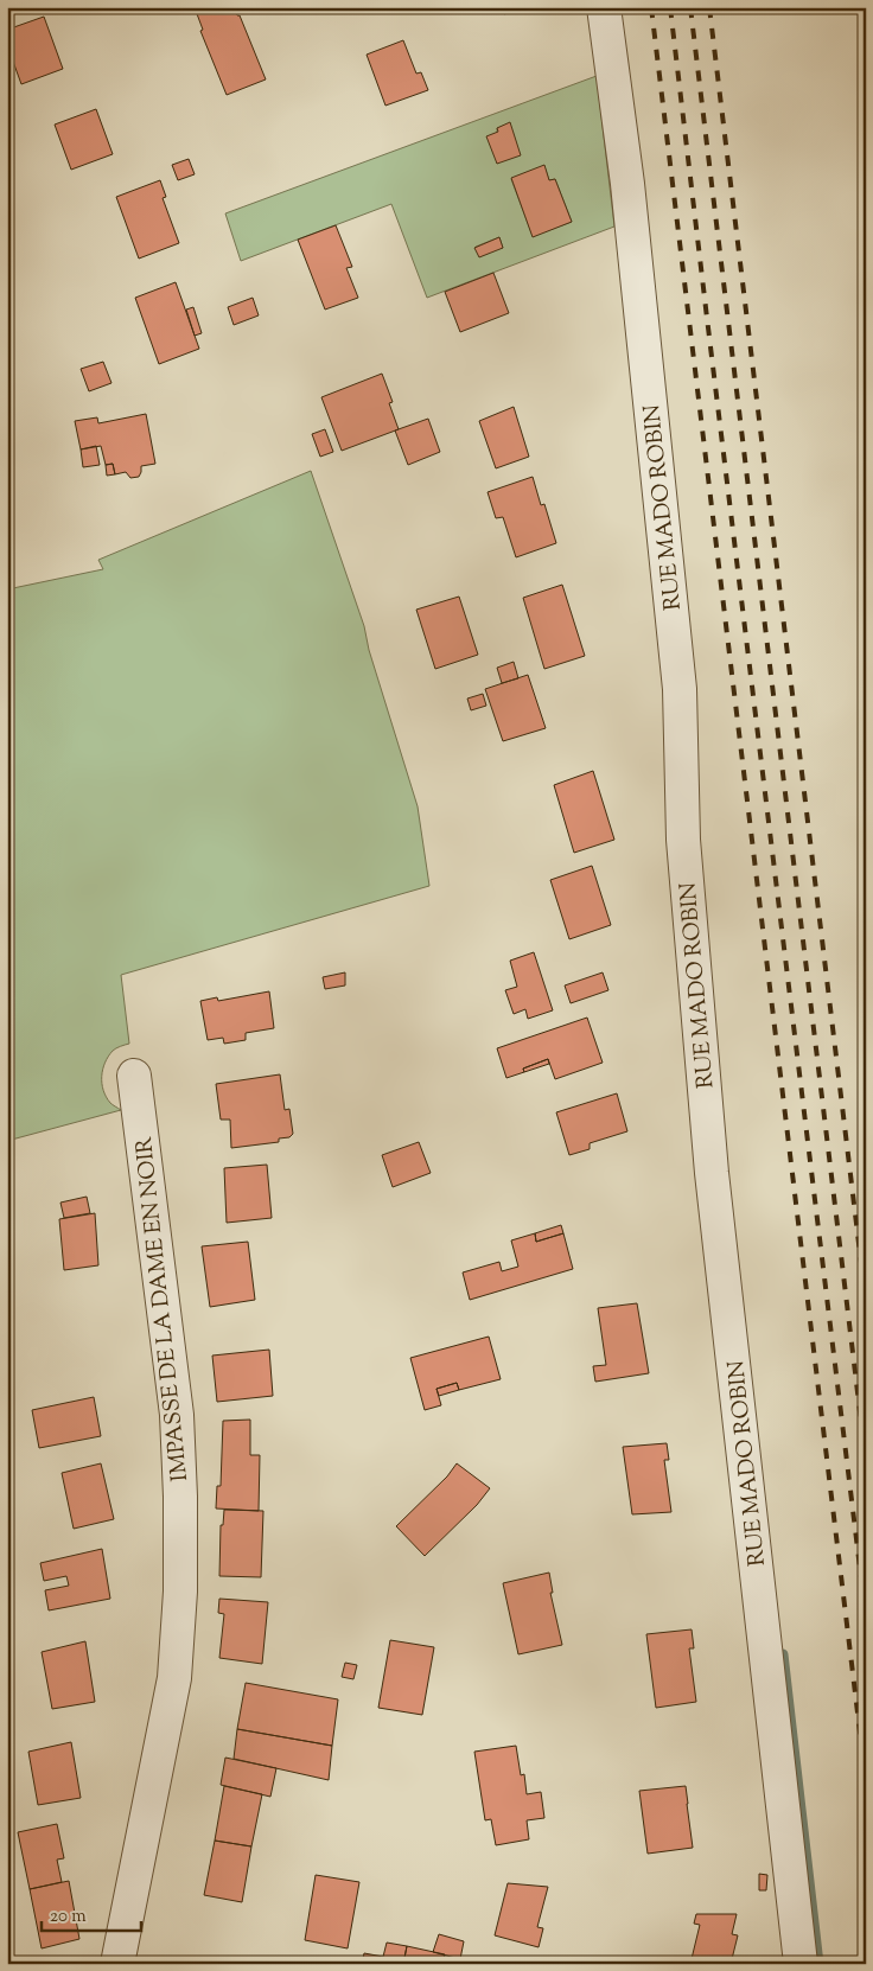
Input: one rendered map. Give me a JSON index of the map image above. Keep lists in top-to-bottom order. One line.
{"streets":{"street":["RUE MADO ROBIN","IMPASSE DE LA DAME EN NOIR"]},"scale_bar":"20 m"}
